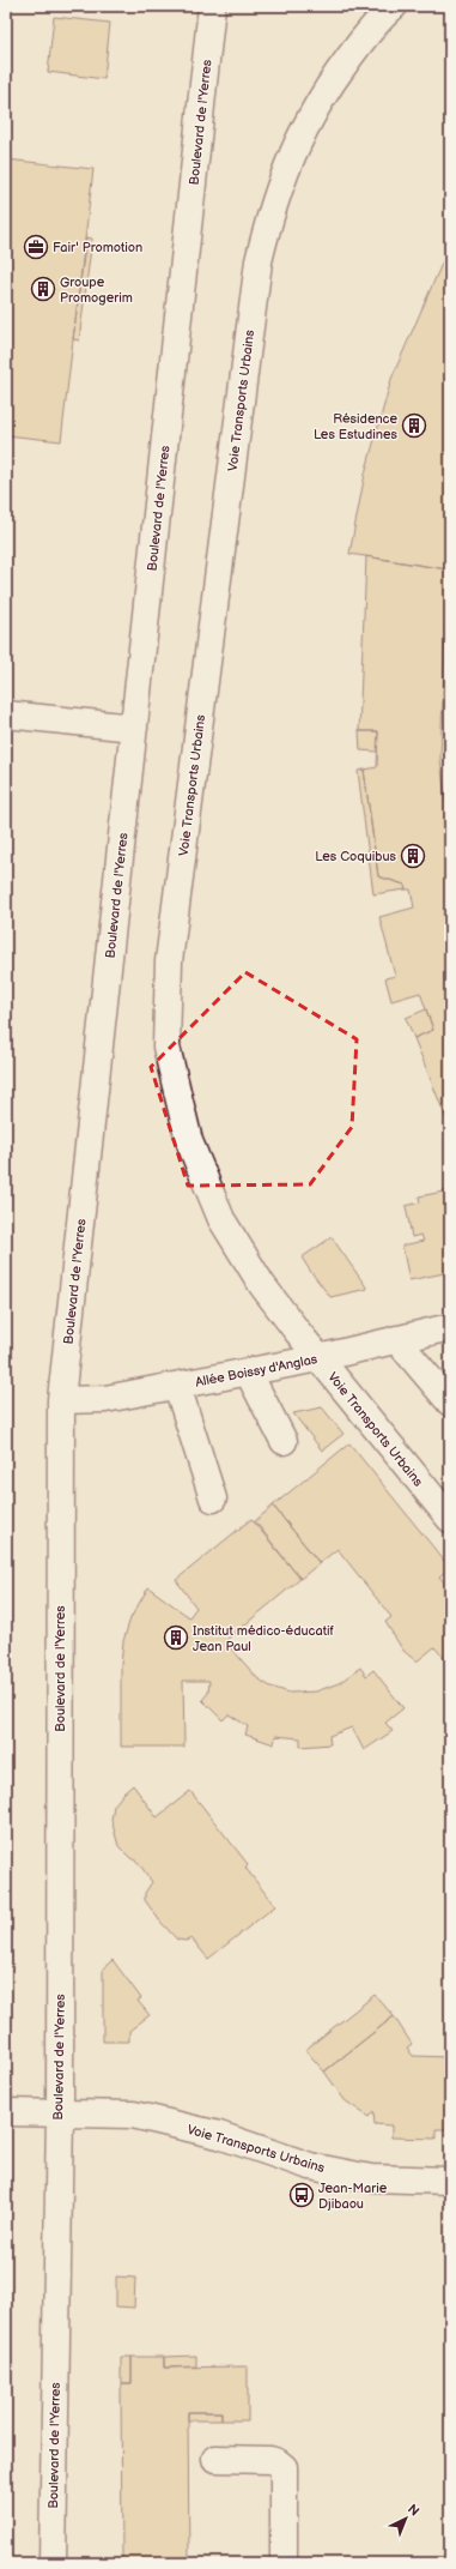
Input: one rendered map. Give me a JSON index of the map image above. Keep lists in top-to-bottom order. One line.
{"streets":{"street":["Boulevard de l'Yerres","Voie Transports Urbains","Allée Boissy d'Anglas"]},"crossings":[["Boulevard de l'Yerres","Voie Transports Urbains"],["Boulevard de l'Yerres","Allée Boissy d'Anglas"],["Voie Transports Urbains","Allée Boissy d'Anglas"]],"places":{"office":["Fair' Promotion"],"building":["Groupe Promogerim","Résidence Les Estudines","Les Coquibus","Institut médico-éducatif Jean Paul"],"bus stop":["Jean-Marie Djibaou"]},"north":"top right"}
